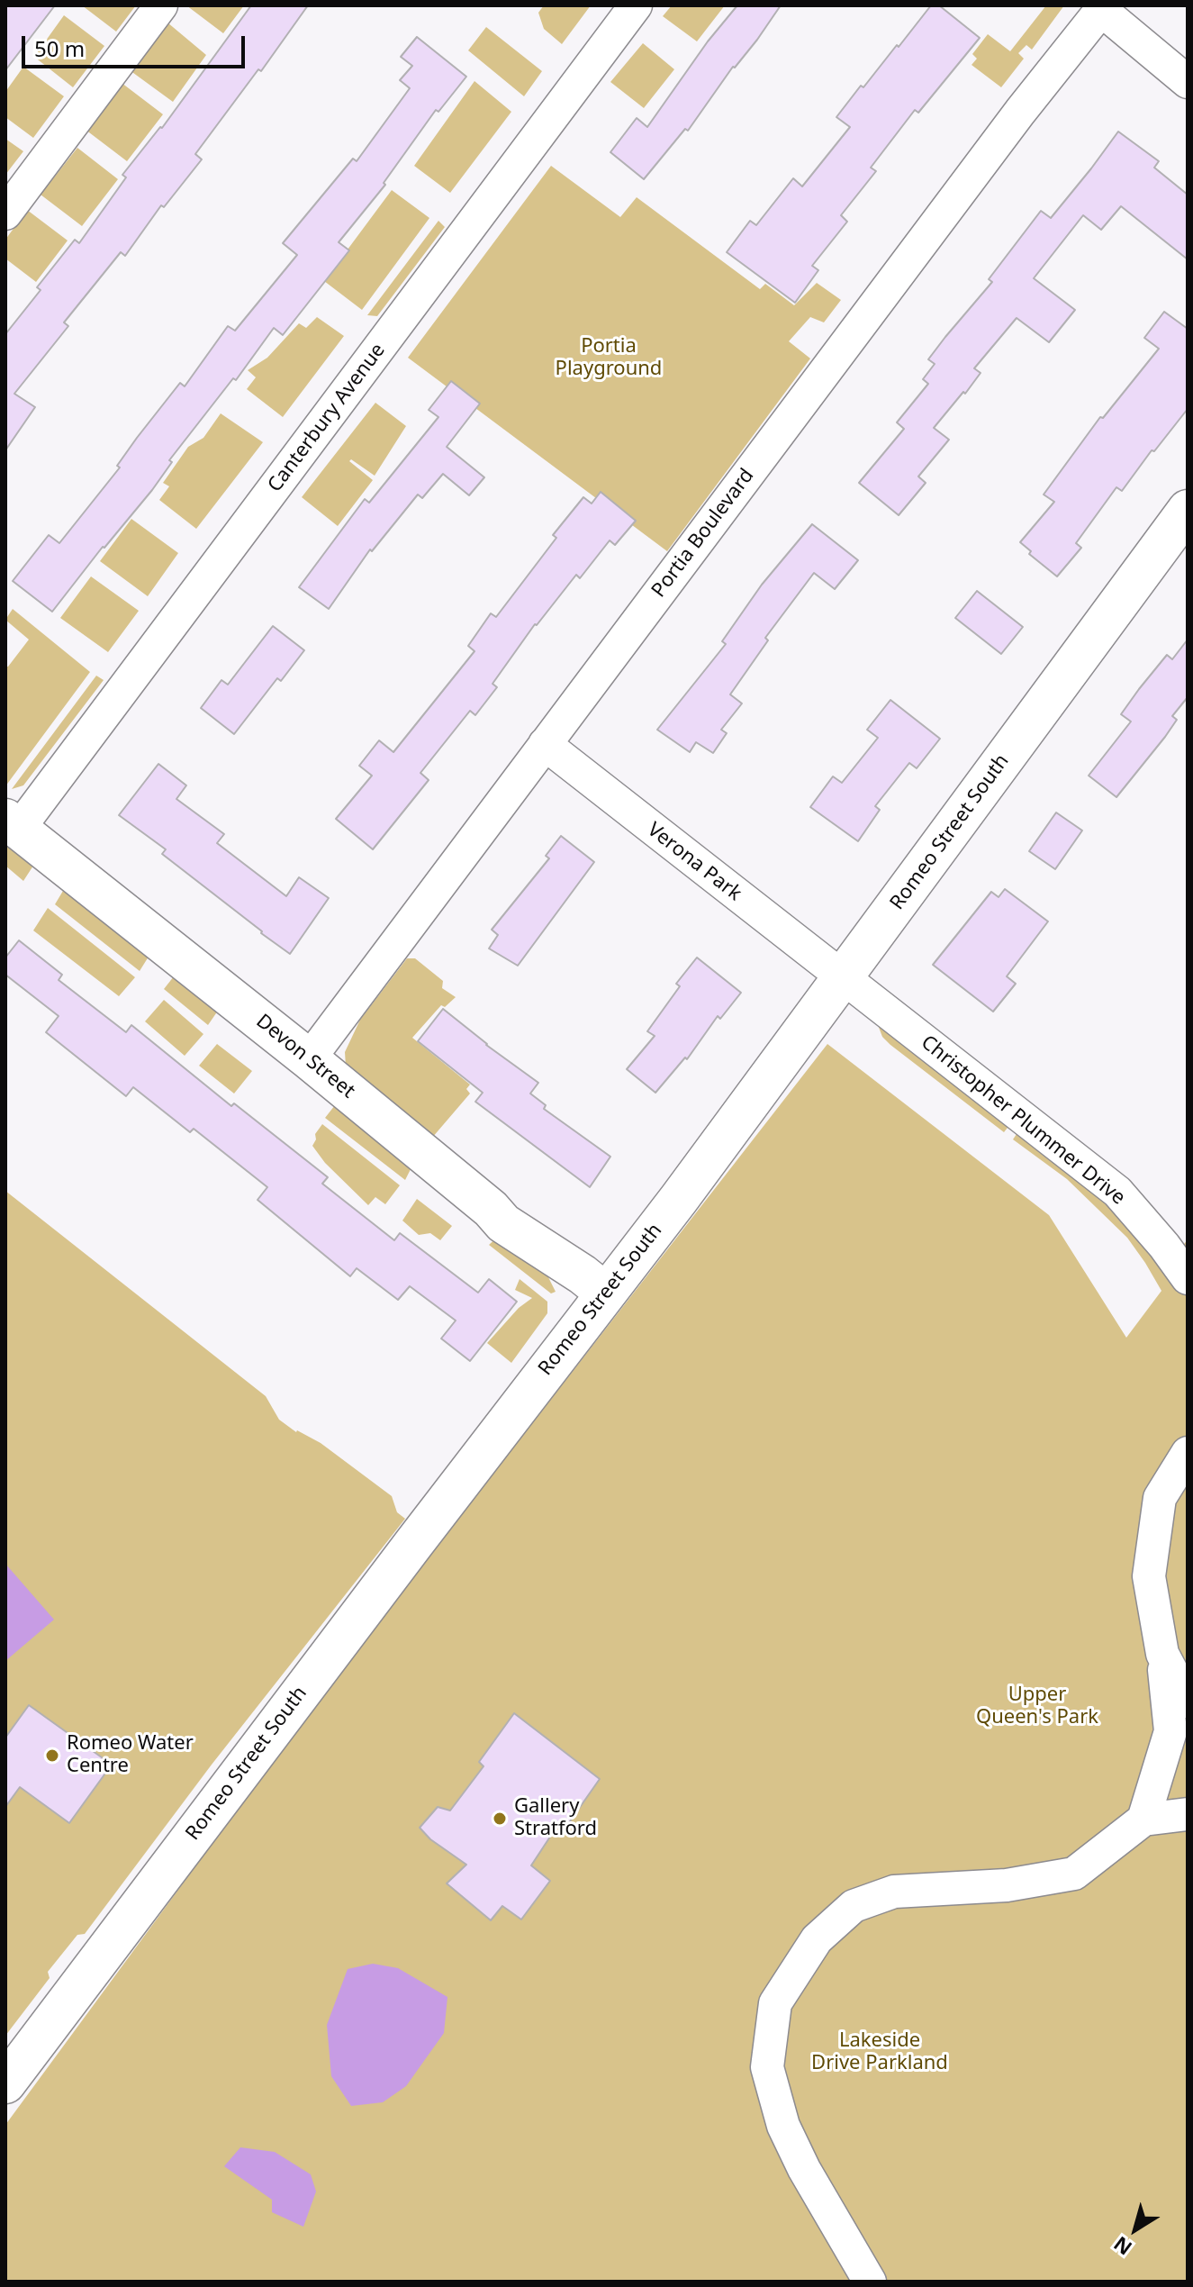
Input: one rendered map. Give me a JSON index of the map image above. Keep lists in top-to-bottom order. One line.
{"streets":{"main road":["Romeo Street South","Devon Street"],"street":["Canterbury Avenue","Portia Boulevard","Verona Park","Christopher Plummer Drive"]},"crossings":[["Canterbury Avenue","Devon Street"],["Portia Boulevard","Verona Park"],["Portia Boulevard","Devon Street"],["Romeo Street South","Verona Park"],["Romeo Street South","Devon Street"],["Romeo Street South","Christopher Plummer Drive"],["Verona Park","Christopher Plummer Drive"]],"parks":["Portia Playground","Upper Queen's Park","Lakeside Drive Parkland"],"places":["Romeo Water Centre","Gallery Stratford"],"scale_bar":"50 m","north":"bottom left"}
